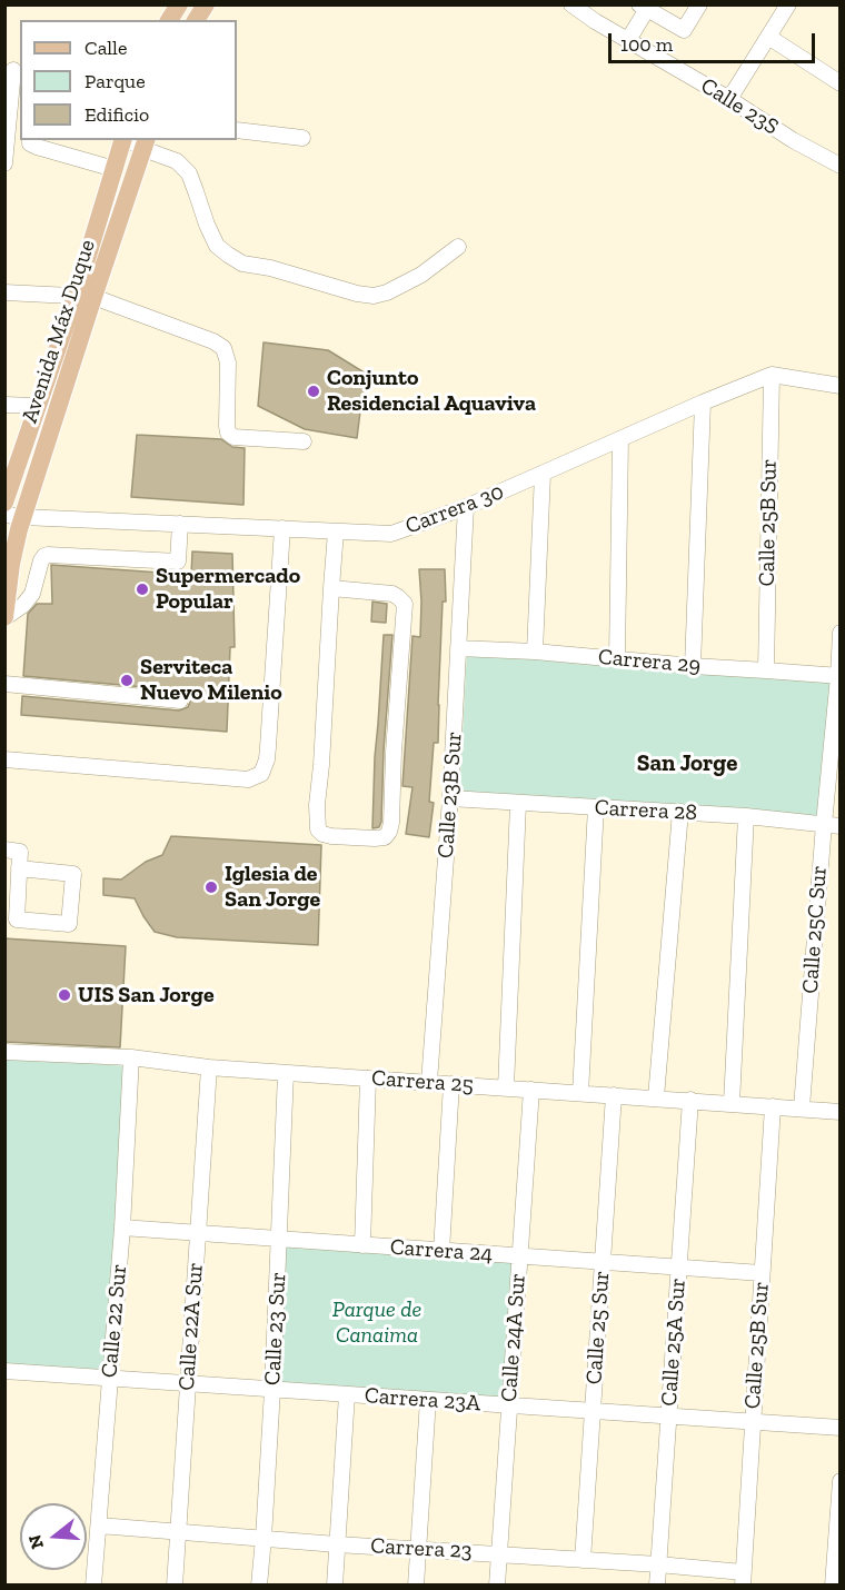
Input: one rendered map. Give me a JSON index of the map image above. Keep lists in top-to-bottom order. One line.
{"streets":{"main road":["Avenida Máx Duque"],"street":["Calle 23S","Carrera 30","Calle 25B Sur","Carrera 29","Calle 23B Sur","Carrera 28","Calle 25C Sur","Carrera 25","Carrera 24","Calle 22 Sur","Calle 22A Sur","Calle 25 Sur","Calle 23 Sur","Calle 24A Sur","Calle 25A Sur","Carrera 23A","Carrera 23"]},"crossings":[["Avenida Máx Duque","Carrera 30"],["Carrera 30","Calle 25B Sur"],["Carrera 30","Calle 23B Sur"],["Calle 25B Sur","Carrera 29"],["Calle 25B Sur","Carrera 25"],["Calle 25B Sur","Carrera 24"],["Calle 25B Sur","Carrera 23A"],["Calle 25B Sur","Carrera 23"],["Carrera 29","Calle 23B Sur"],["Carrera 29","Calle 25C Sur"],["Calle 23B Sur","Carrera 28"],["Calle 23B Sur","Carrera 25"],["Carrera 28","Calle 25C Sur"],["Calle 25C Sur","Carrera 25"],["Carrera 25","Calle 22 Sur"],["Carrera 25","Calle 22A Sur"],["Carrera 25","Calle 25 Sur"],["Carrera 25","Calle 23 Sur"],["Carrera 25","Calle 24A Sur"],["Carrera 25","Calle 25A Sur"],["Carrera 24","Calle 22 Sur"],["Carrera 24","Calle 22A Sur"],["Carrera 24","Calle 25 Sur"],["Carrera 24","Calle 23 Sur"],["Carrera 24","Calle 24A Sur"],["Carrera 24","Calle 25A Sur"],["Calle 22 Sur","Carrera 23A"],["Calle 22 Sur","Carrera 23"],["Calle 22A Sur","Carrera 23A"],["Calle 22A Sur","Carrera 23"],["Calle 25 Sur","Carrera 23A"],["Calle 25 Sur","Carrera 23"],["Calle 23 Sur","Carrera 23A"],["Calle 23 Sur","Carrera 23"],["Calle 24A Sur","Carrera 23A"],["Calle 24A Sur","Carrera 23"],["Calle 25A Sur","Carrera 23A"],["Calle 25A Sur","Carrera 23"]],"districts":["San Jorge"],"parks":["Parque de Canaima"],"places":["Conjunto Residencial Aquaviva","Supermercado Popular","Serviteca Nuevo Milenio","Iglesia de San Jorge","UIS San Jorge"],"legend":["Calle","Parque","Edificio"],"scale_bar":"100 m","north":"left"}
